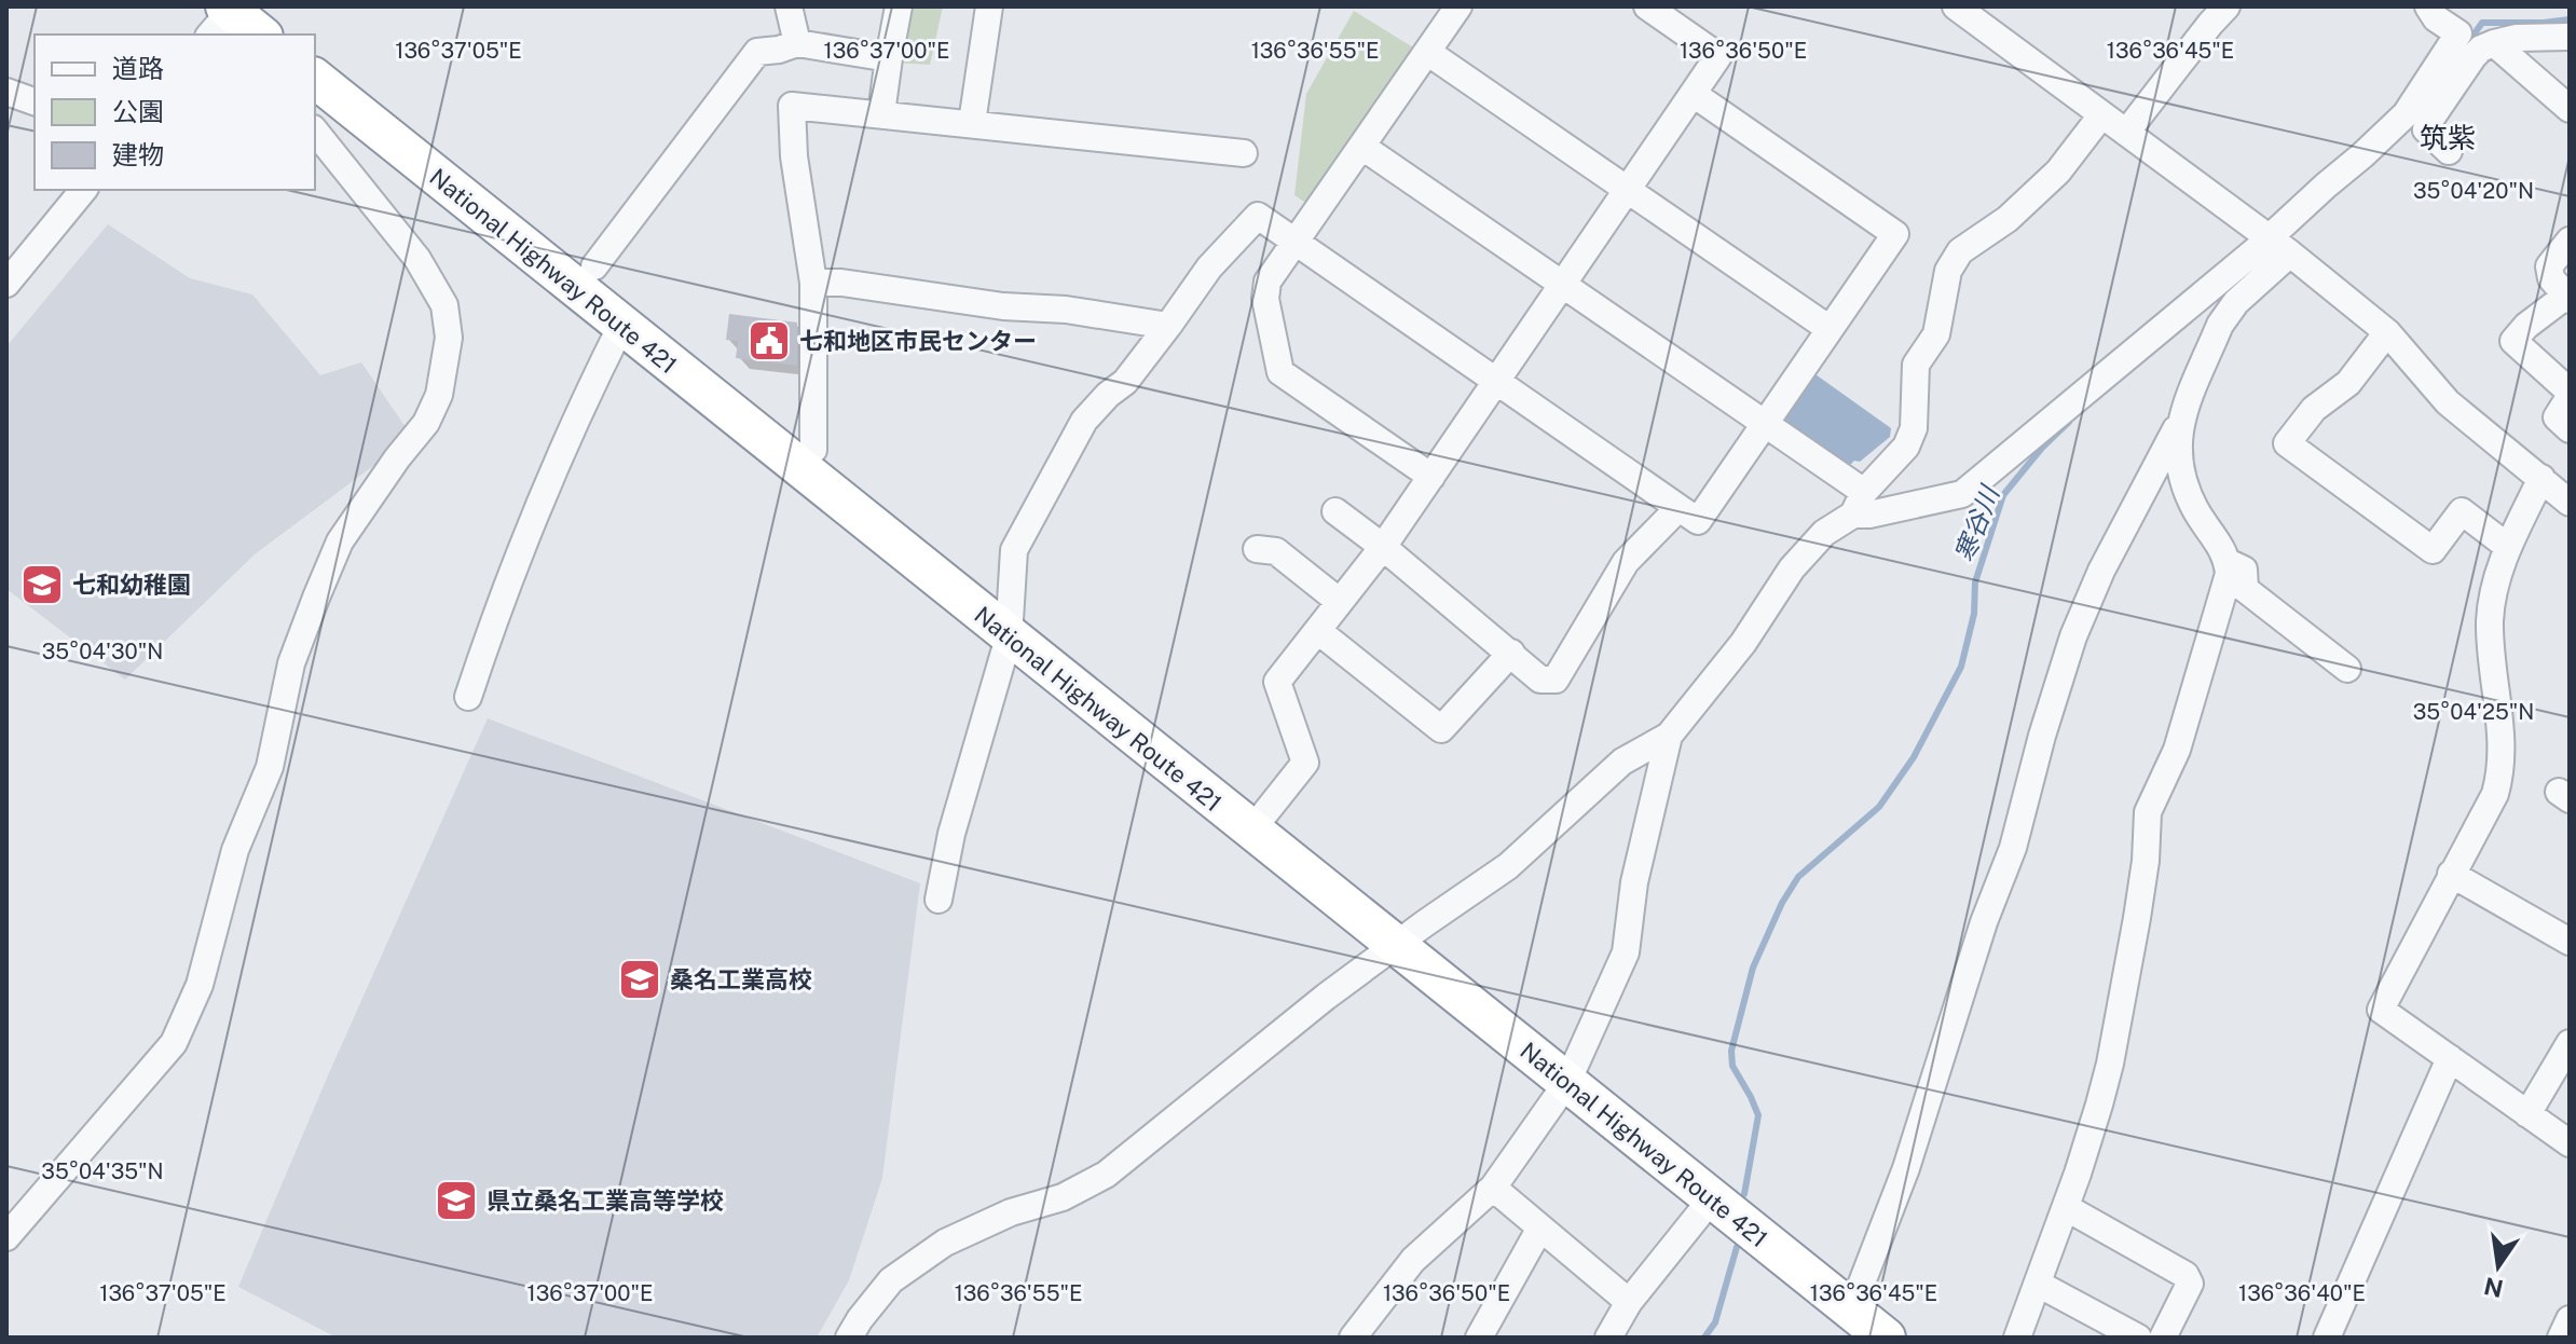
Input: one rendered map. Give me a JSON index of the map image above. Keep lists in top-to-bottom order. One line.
{"streets":{"highway":["National Highway Route 421"]},"districts":["筑紫"],"water":["寒谷川"],"places":{"public building":["七和地区市民センター"],"school or university":["七和幼稚園","桑名工業高校","県立桑名工業高等学校"]},"legend":["道路","公園","建物"],"north":"bottom","coordinates":["136°37'05\"E","136°37'00\"E","136°36'55\"E","136°36'50\"E","136°36'45\"E","35°04'20\"N","35°04'30\"N","35°04'25\"N","35°04'35\"N","136°36'40\"E"]}
